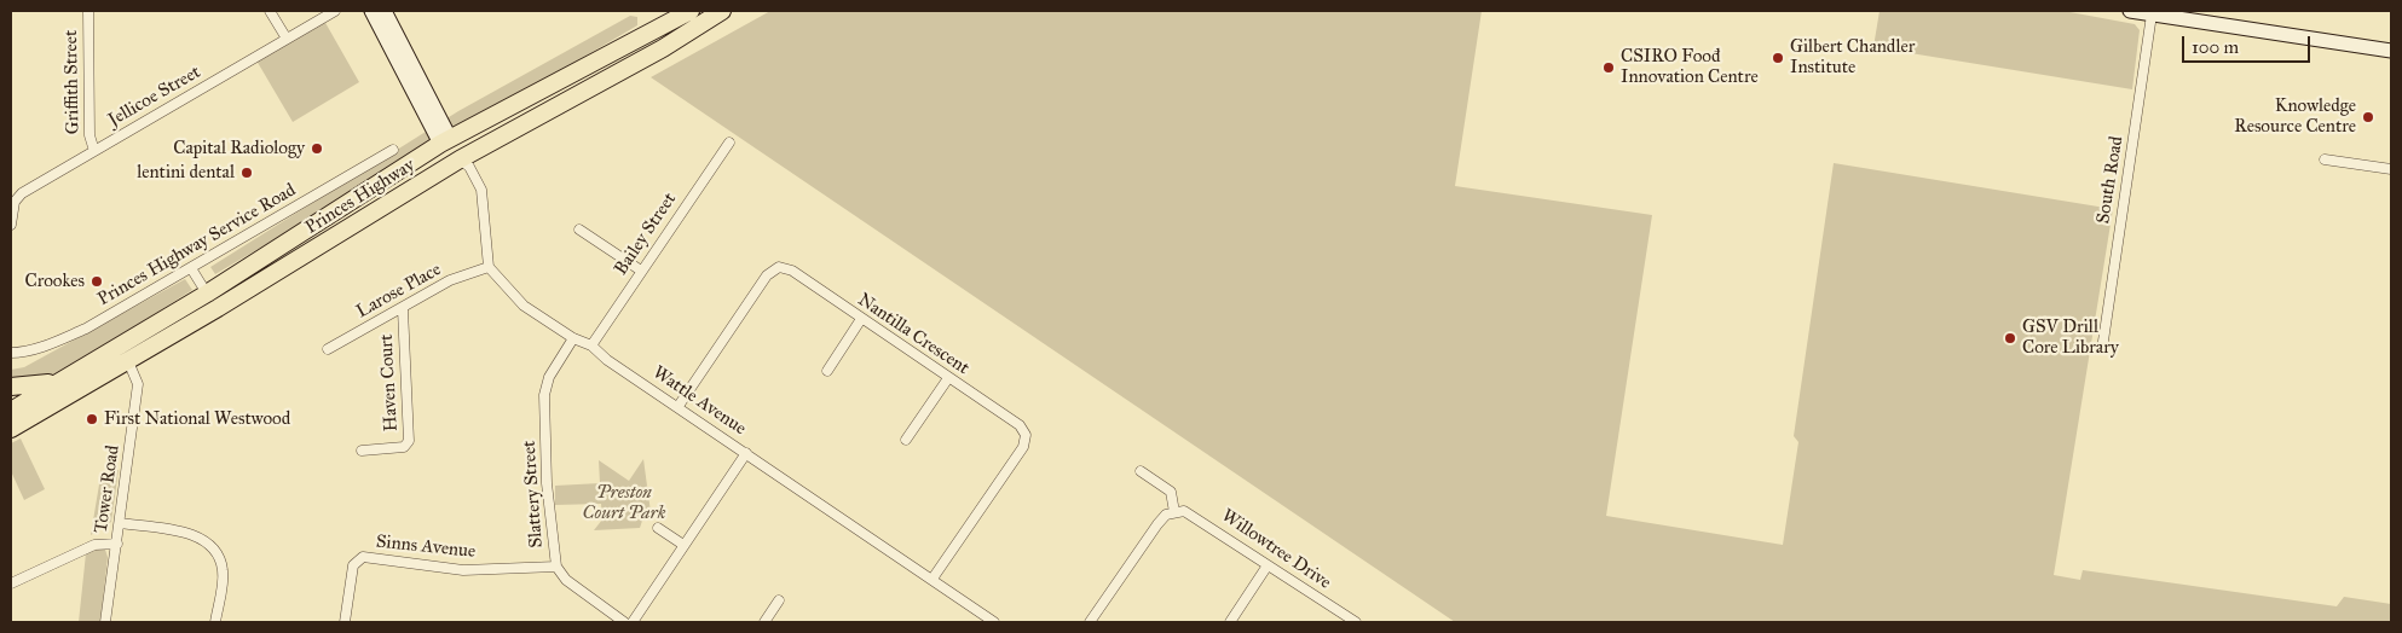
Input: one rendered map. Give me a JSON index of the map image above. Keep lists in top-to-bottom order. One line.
{"streets":{"highway":["Princes Highway"],"street":["Griffith Street","Jellicoe Street","South Road","Bailey Street","Princes Highway Service Road","Larose Place","Nantilla Crescent","Haven Court","Wattle Avenue","Tower Road","Slattery Street","Sinns Avenue","Willowtree Drive"]},"crossings":[["Griffith Street","Jellicoe Street"],["Princes Highway","Tower Road"],["Bailey Street","Wattle Avenue"],["Larose Place","Haven Court"],["Larose Place","Wattle Avenue"],["Nantilla Crescent","Wattle Avenue"],["Wattle Avenue","Slattery Street"],["Slattery Street","Sinns Avenue"]],"parks":["Preston Court Park"],"places":["Gilbert Chandler Institute","CSIRO Foođ Innovation Centre","Knowledge Resource Centre","Capital Radiology","lentini dental","Crookes","GSV Drill Core Library","First National Westwood"],"scale_bar":"100 m"}
